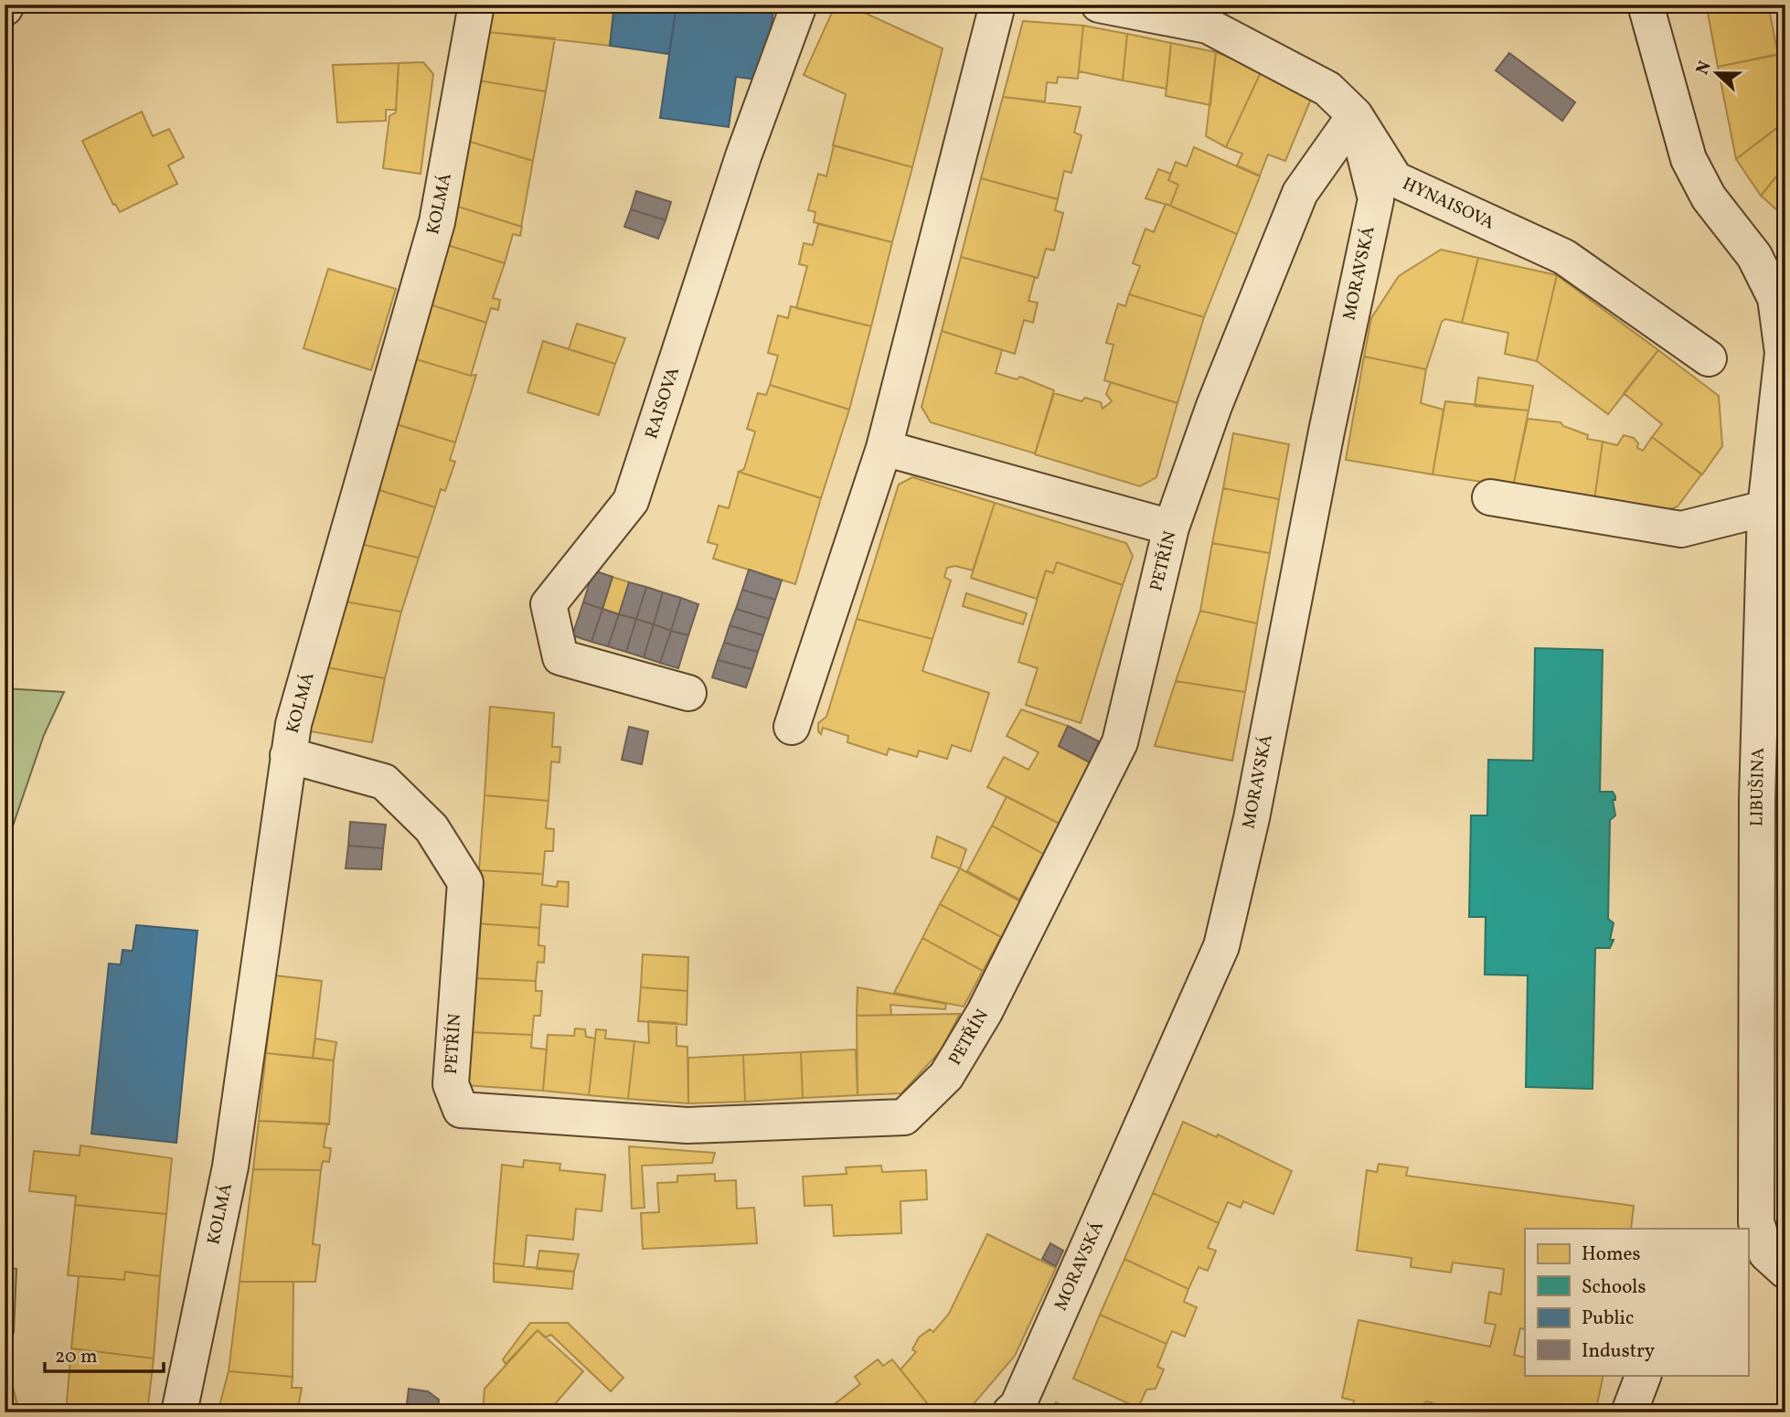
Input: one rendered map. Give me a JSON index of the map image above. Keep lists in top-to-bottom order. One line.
{"streets":{"street":["KOLMÁ","HYNAISOVA","MORAVSKÁ","RAISOVA","PETŘÍN","LIBUŠINA"]},"crossings":[["KOLMÁ","PETŘÍN"],["HYNAISOVA","MORAVSKÁ"],["HYNAISOVA","PETŘÍN"],["MORAVSKÁ","PETŘÍN"]],"legend":["Homes","Schools","Public","Industry"],"scale_bar":"20 m","north":"left"}
